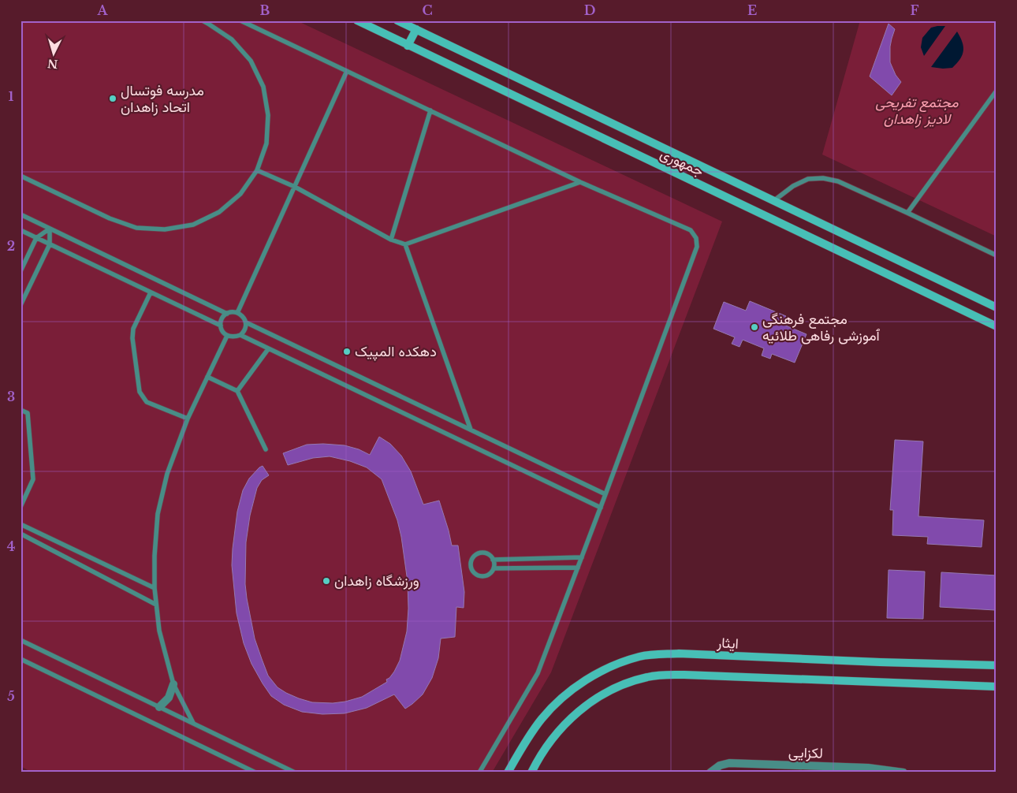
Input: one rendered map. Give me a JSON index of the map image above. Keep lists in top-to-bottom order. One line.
{"streets":{"main road":["جمهوری","ایثار"],"street":["لکزایی"]},"parks":["مجتمع تفریحی لادیز زاهدان"],"places":["مدرسه فوتسال اتحاد زاهدان","مجتمع فرهنگی ٱموزشی رفاهی طلائیه","دهکده المپیک","ورزشگاه زاهدان"],"north":"bottom","grid":{"columns":["A","B","C","D","E","F"],"rows":["1","2","3","4","5"]}}
